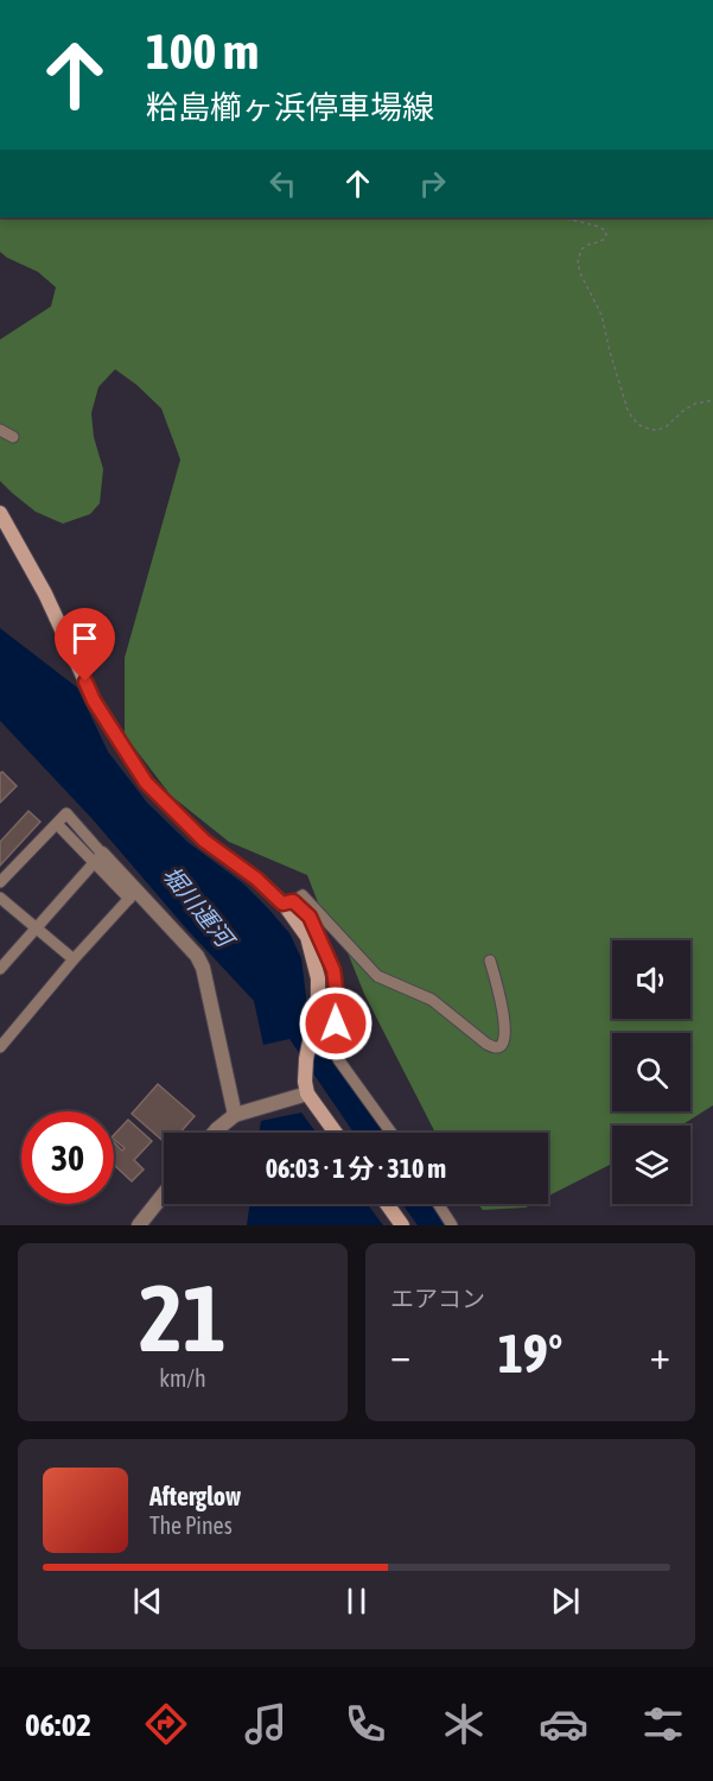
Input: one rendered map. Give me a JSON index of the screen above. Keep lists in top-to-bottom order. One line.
{"water":["堀川運河"],"page":{"turn":["100 m","粭島櫛ヶ浜停車場線"],"limit":"30","trip":"06:03 · 1 分 · 310 m","tile":[["21","km/h"],"エアコン"],"heat":["−","19°","+"],"song":["Afterglow","The Pines"],"tabs":"06:02"}}
